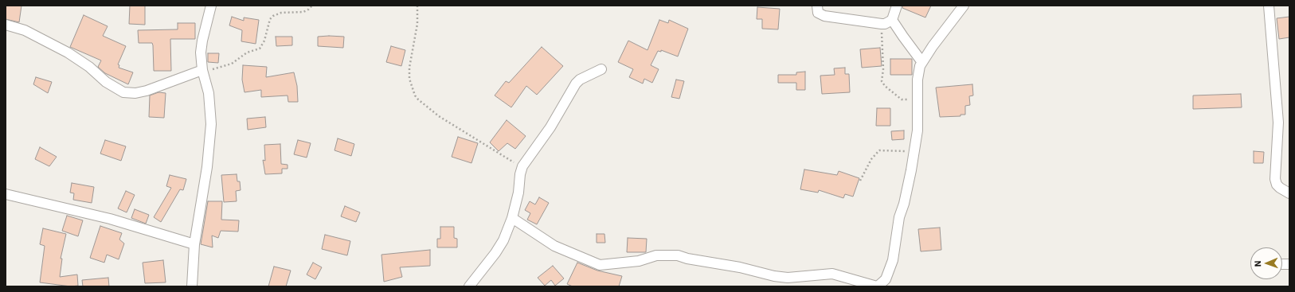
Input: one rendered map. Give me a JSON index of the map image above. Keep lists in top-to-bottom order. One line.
{"north":"left"}
